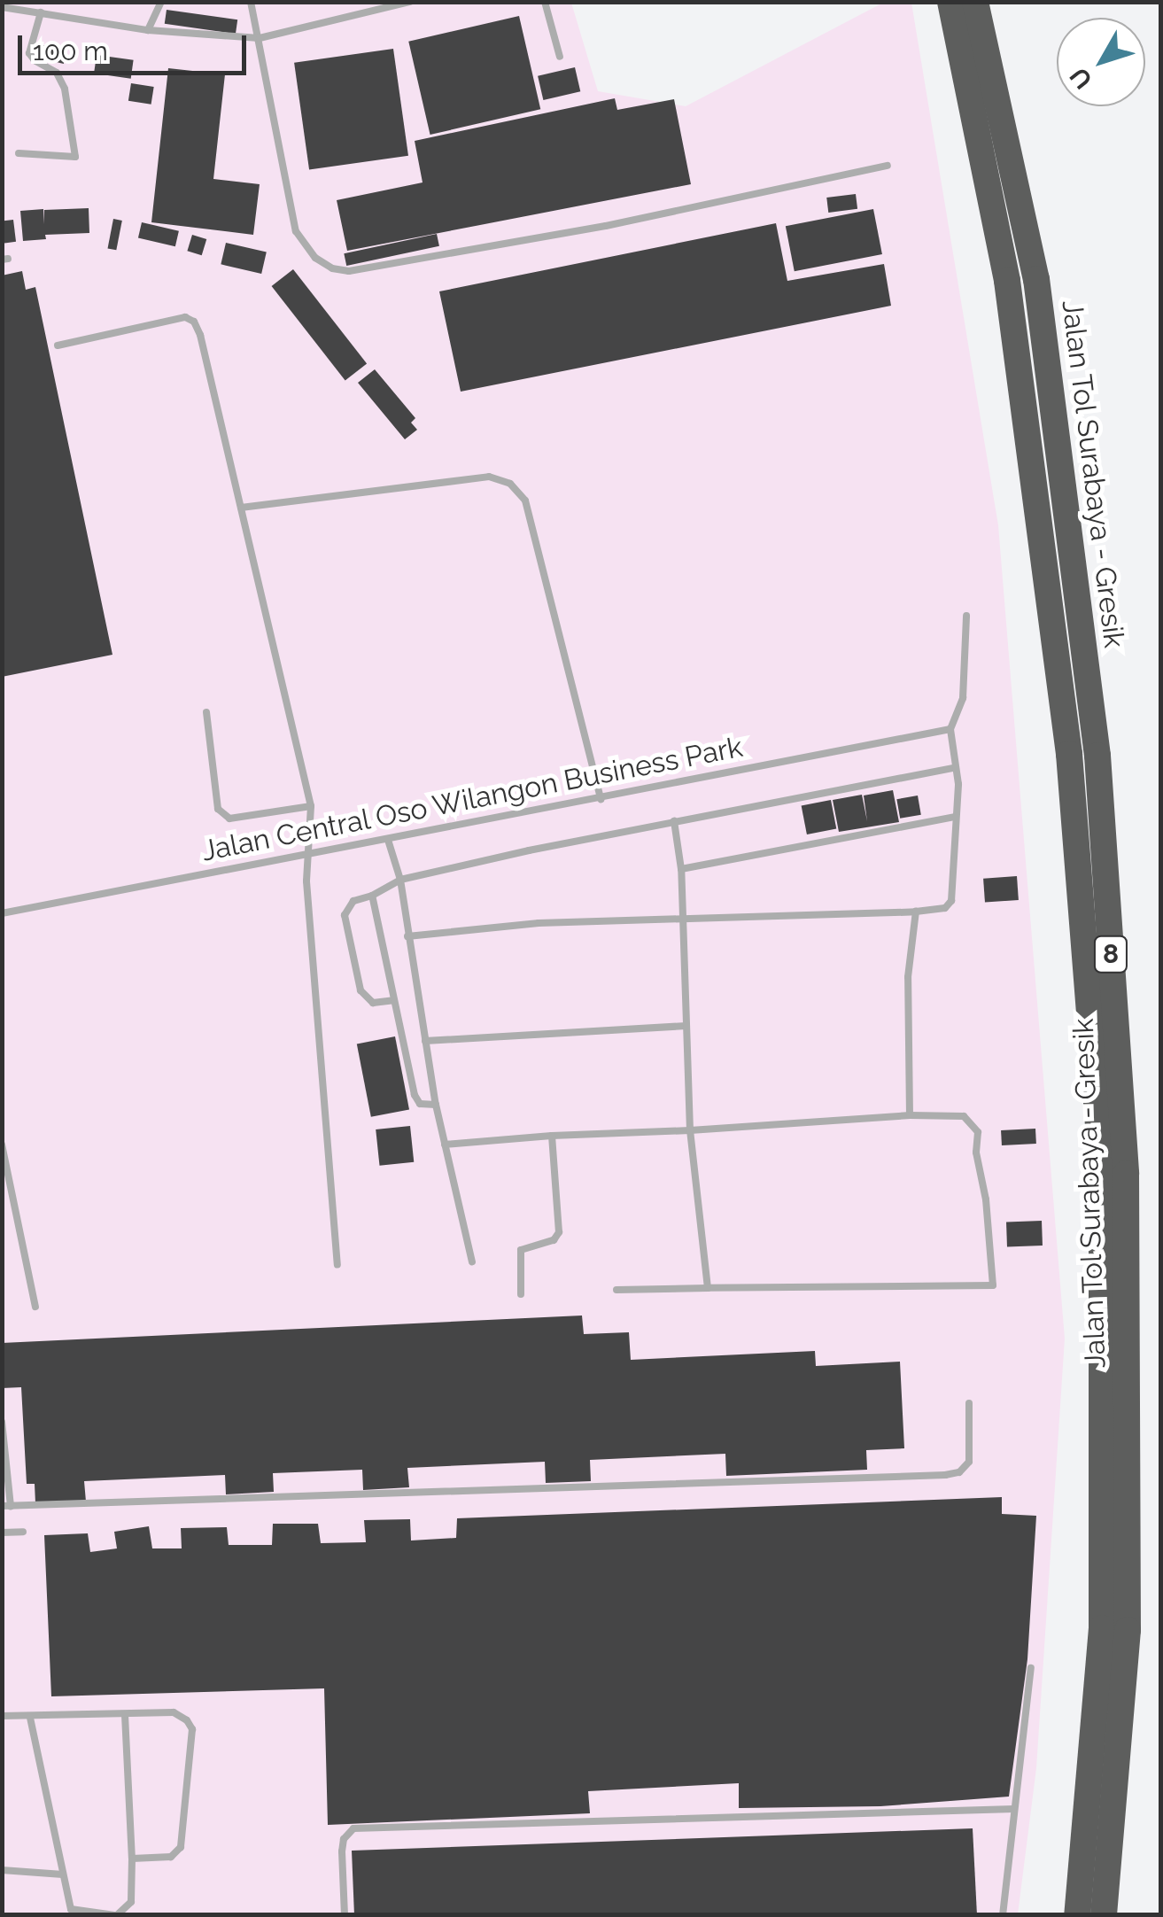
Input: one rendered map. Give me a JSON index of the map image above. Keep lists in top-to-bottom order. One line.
{"streets":{"highway":["Jalan Tol Surabaya - Gresik","8"],"lane":["Jalan Central Oso Wilangon Business Park"]},"scale_bar":"100 m","north":"bottom left"}
